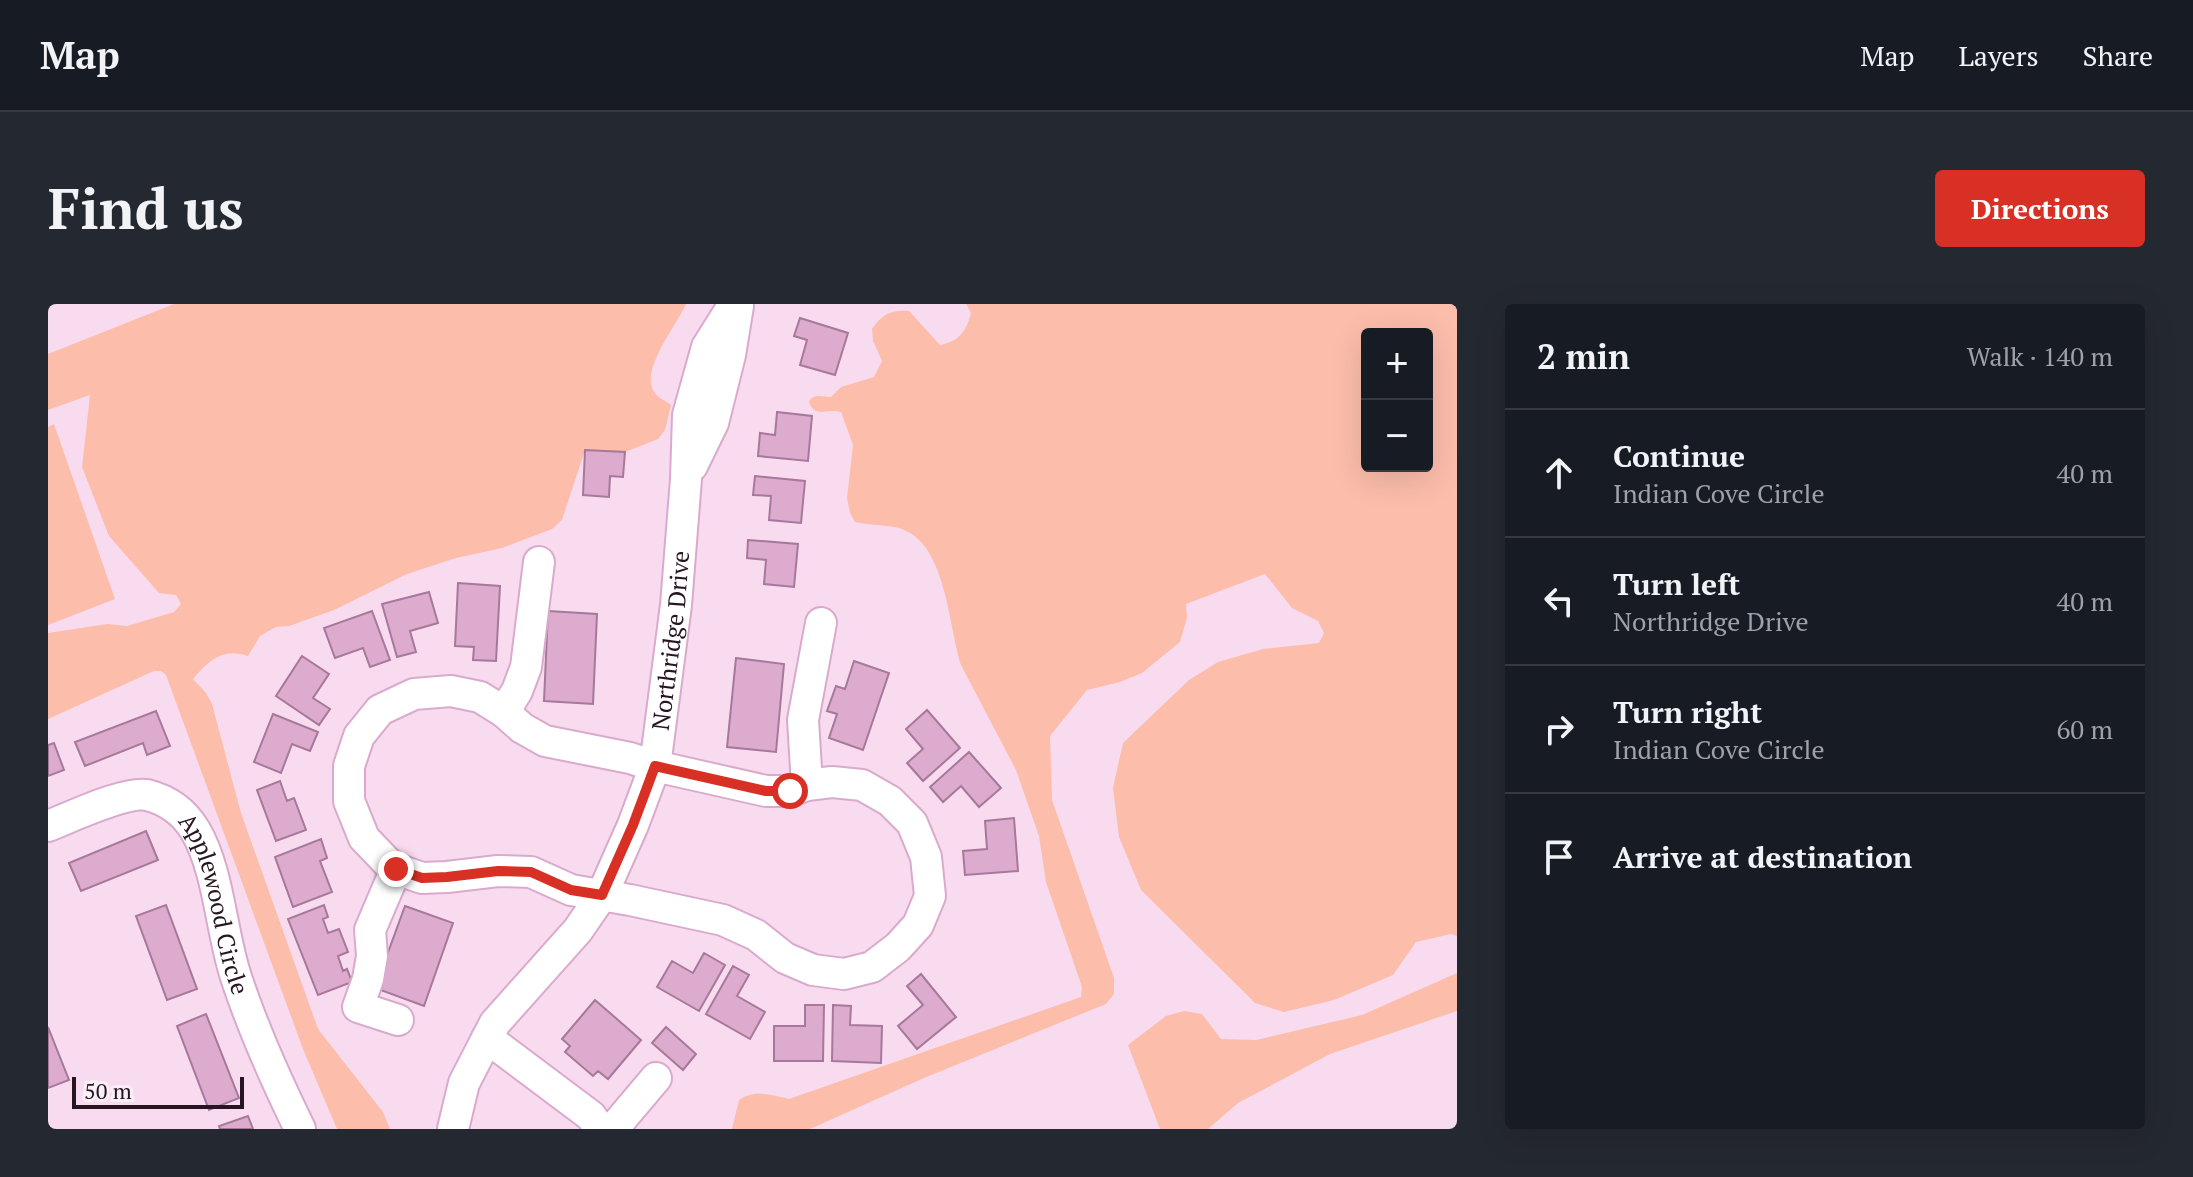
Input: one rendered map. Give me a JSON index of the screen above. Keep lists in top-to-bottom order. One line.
{"streets":{"street":["Northridge Drive","Applewood Circle"]},"scale_bar":"50 m","page":{"header":"Map","nav":["Map","Layers","Share"],"buttons":"Directions","title":"Find us","heading":["2 min","Walk · 140 m"],"map_buttons":["+","−"],"list":[["Continue","Indian Cove Circle","40 m"],["Turn left","Northridge Drive","40 m"],["Turn right","Indian Cove Circle","60 m"],"Arrive at destination"],"scale":"50 m"}}
